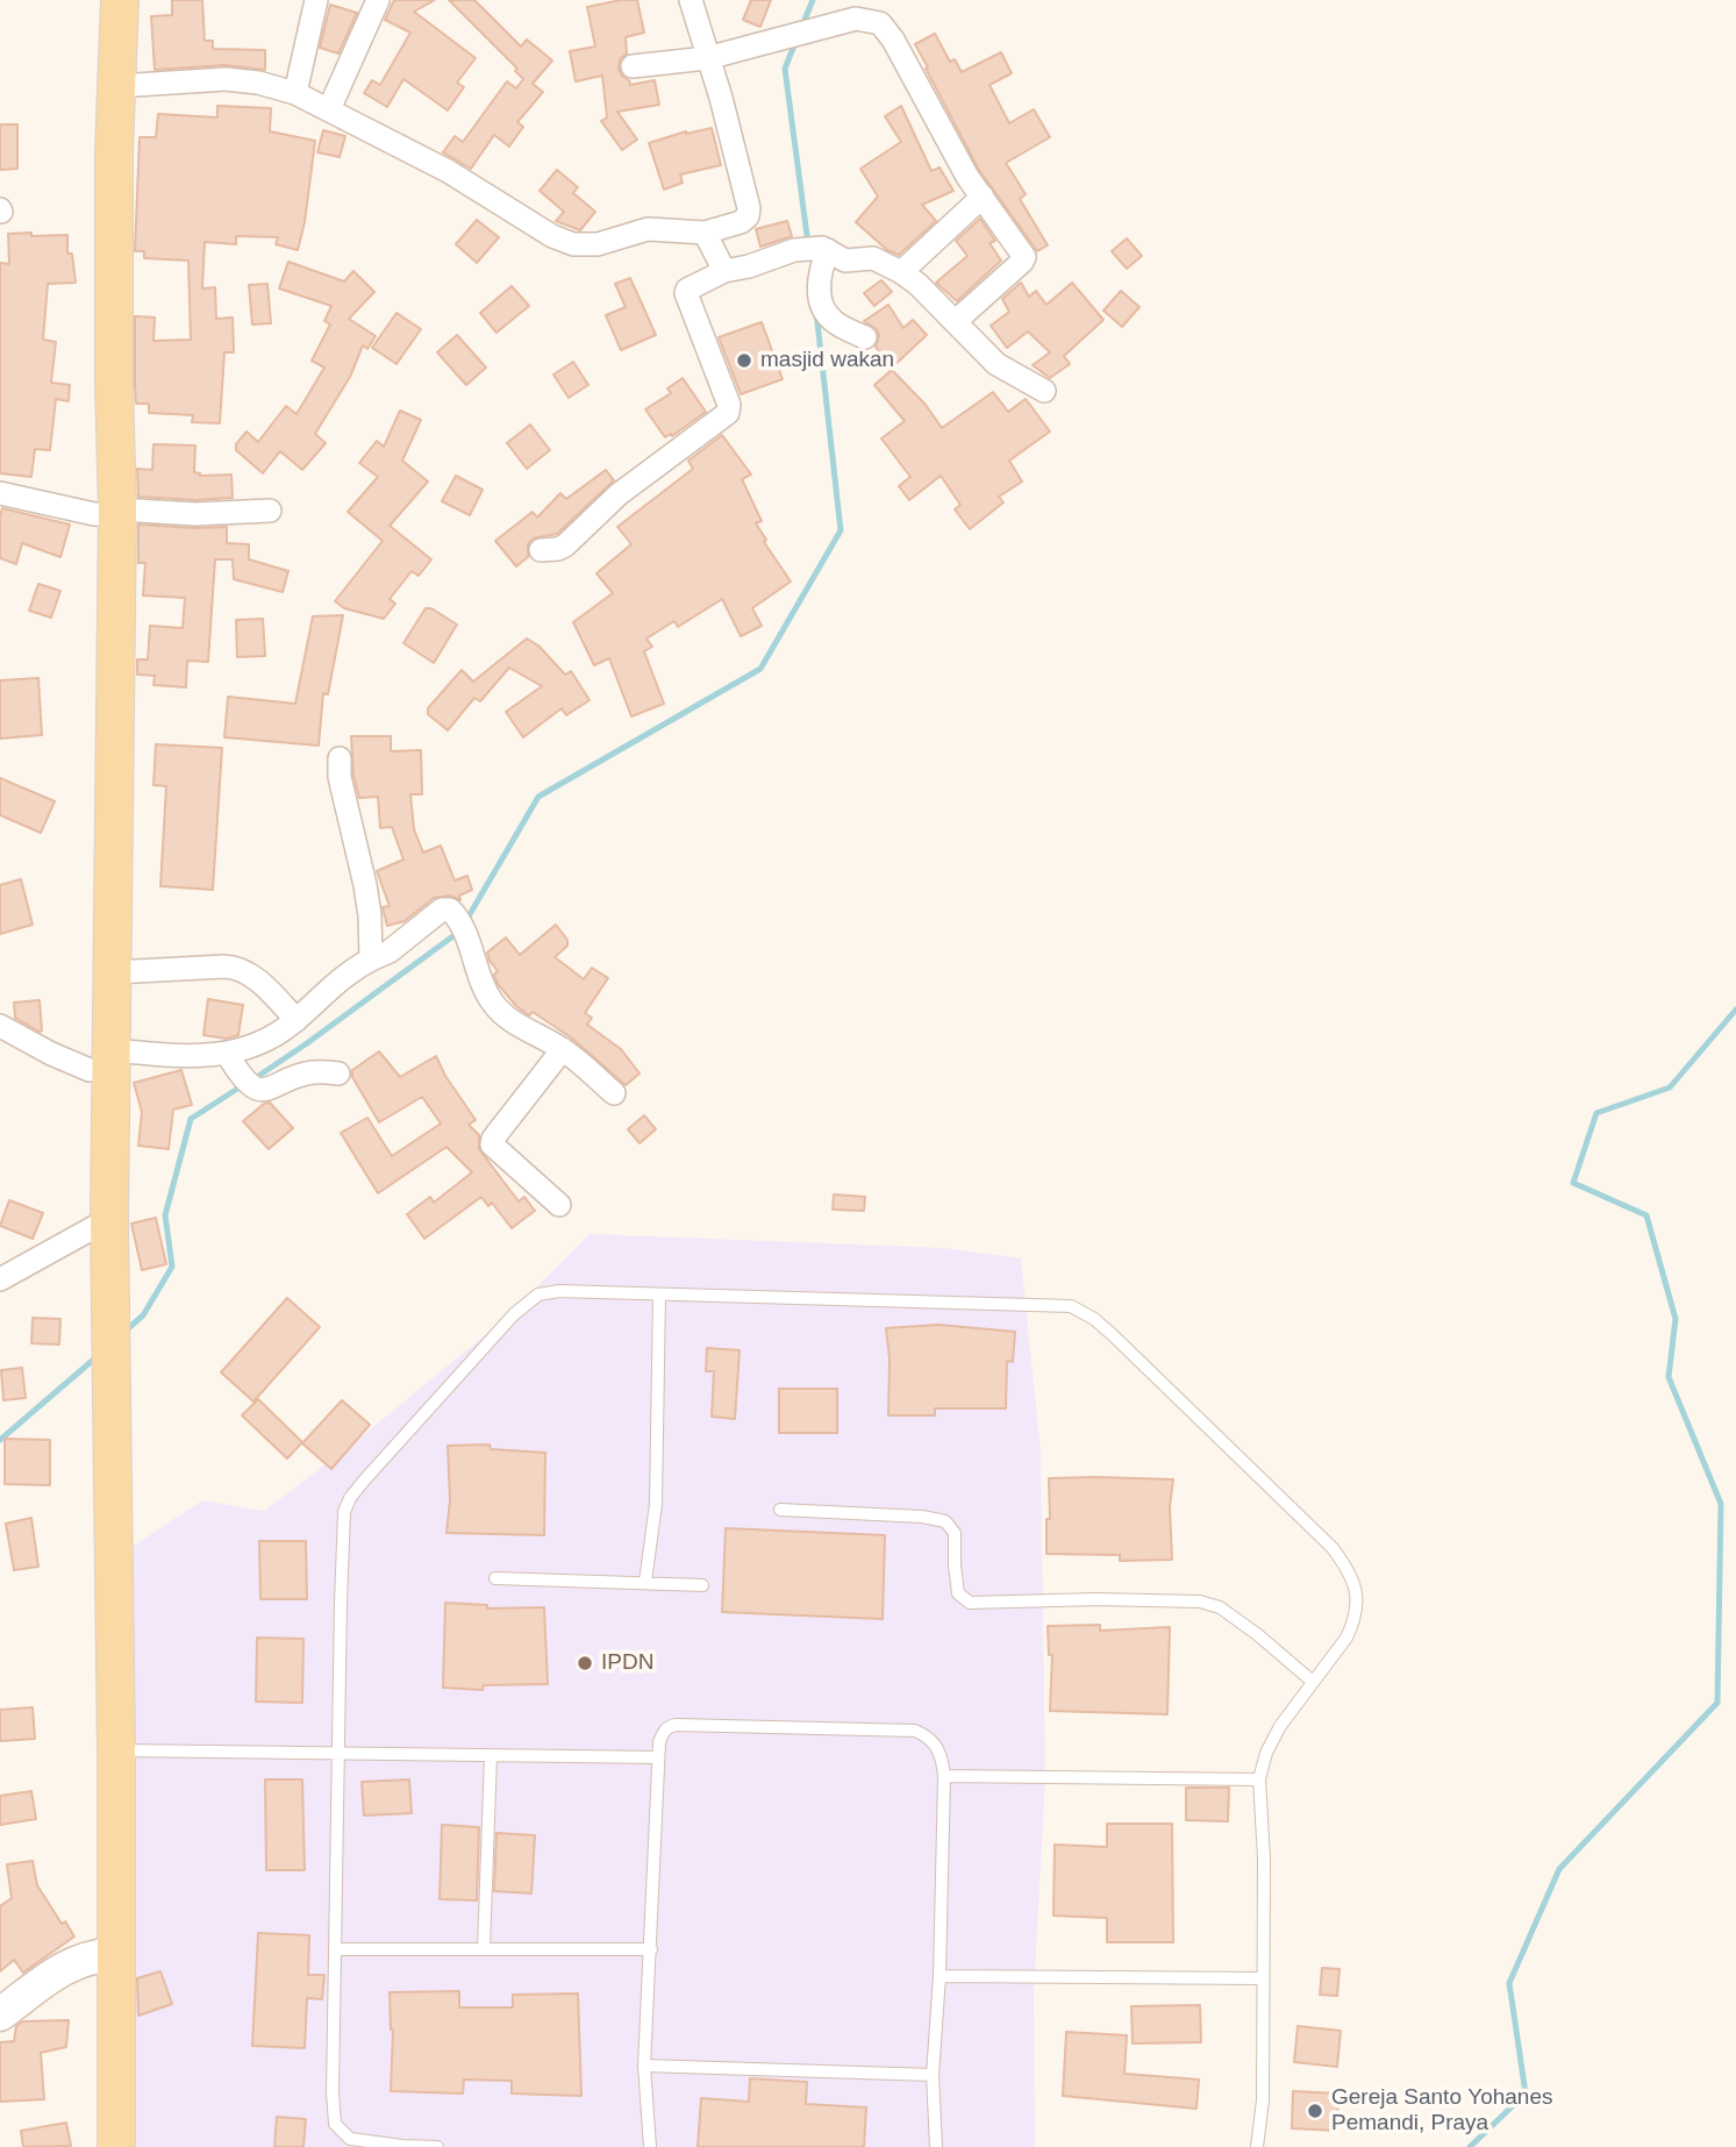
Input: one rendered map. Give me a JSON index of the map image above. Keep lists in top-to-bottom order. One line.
{"places":["masjid wakan","IPDN","Gereja Santo Yohanes Pemandi, Praya"]}
